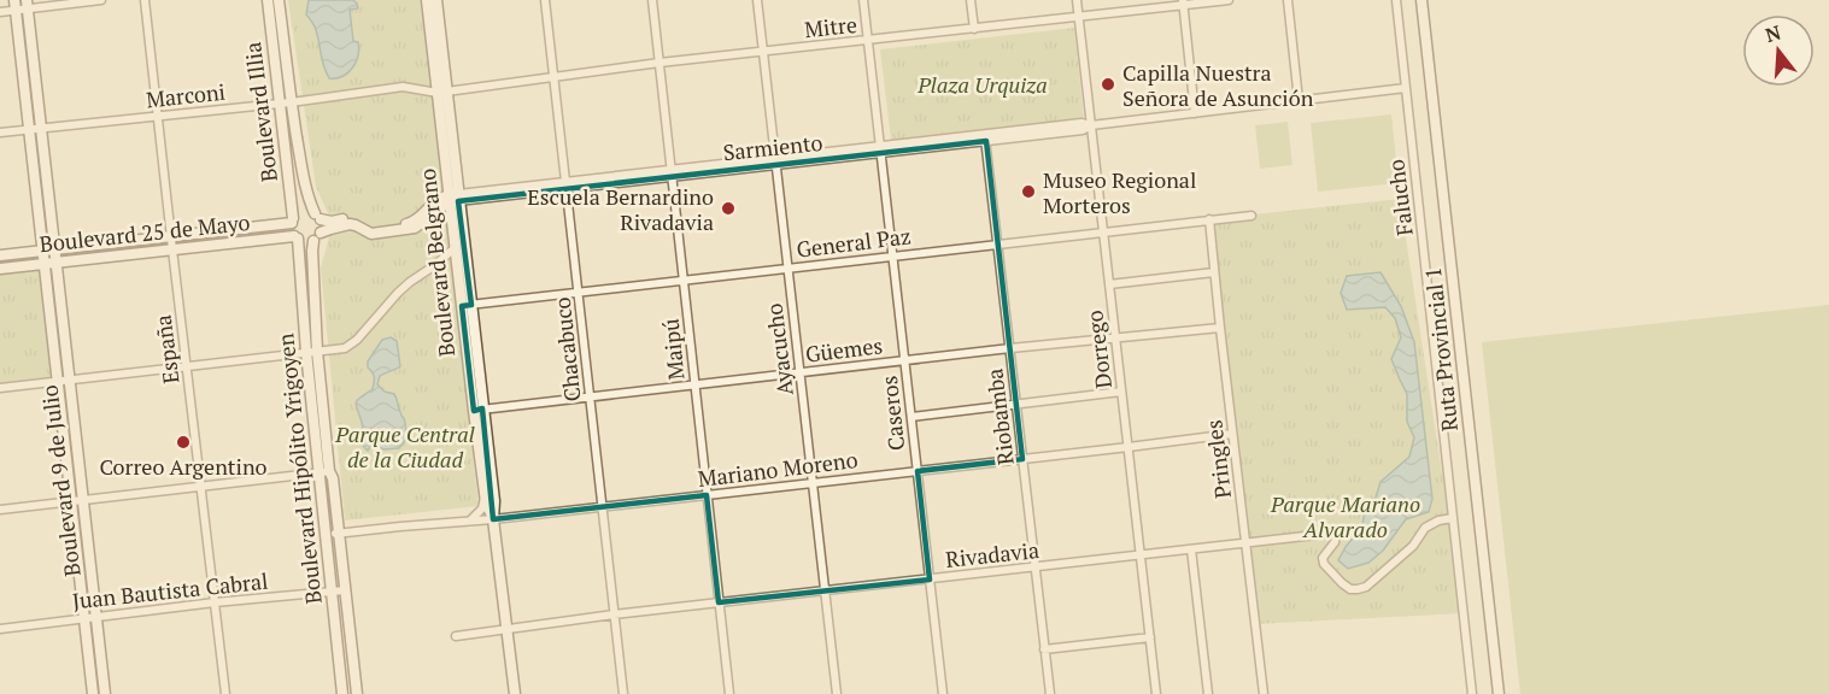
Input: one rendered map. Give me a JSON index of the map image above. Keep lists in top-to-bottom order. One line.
{"streets":{"street":["Mitre","Marconi","Boulevard Illia","Sarmiento","Falucho","Boulevard 25 de Mayo","General Paz","Boulevard Belgrano","España","Chacabuco","Maipú","Ayacucho","Güemes","Dorrego","Ruta Provincial 1","Caseros","Riobamba","Pringles","Boulevard Hipólito Yrigoyen","Mariano Moreno","Boulevard 9 de Julio","Rivadavia","Juan Bautista Cabral"]},"crossings":[["Mitre","Marconi"],["Mitre","Boulevard Belgrano"],["Mitre","Chacabuco"],["Mitre","Maipú"],["Mitre","Ayacucho"],["Mitre","Dorrego"],["Mitre","Caseros"],["Marconi","Boulevard Illia"],["Marconi","España"],["Boulevard Illia","Boulevard 25 de Mayo"],["Boulevard Illia","Boulevard Hipólito Yrigoyen"],["Sarmiento","Falucho"],["Sarmiento","Boulevard Belgrano"],["Sarmiento","Chacabuco"],["Sarmiento","Maipú"],["Sarmiento","Ayacucho"],["Sarmiento","Dorrego"],["Sarmiento","Caseros"],["Sarmiento","Riobamba"],["Falucho","Rivadavia"],["Boulevard 25 de Mayo","España"],["Boulevard 25 de Mayo","Boulevard Hipólito Yrigoyen"],["Boulevard 25 de Mayo","Boulevard 9 de Julio"],["General Paz","Boulevard Belgrano"],["General Paz","Chacabuco"],["General Paz","Maipú"],["General Paz","Ayacucho"],["General Paz","Dorrego"],["General Paz","Caseros"],["General Paz","Riobamba"],["General Paz","Pringles"],["Boulevard Belgrano","Güemes"],["Boulevard Belgrano","Mariano Moreno"],["Boulevard Belgrano","Rivadavia"],["España","Juan Bautista Cabral"],["Chacabuco","Güemes"],["Chacabuco","Mariano Moreno"],["Chacabuco","Rivadavia"],["Maipú","Güemes"],["Maipú","Mariano Moreno"],["Maipú","Rivadavia"],["Ayacucho","Güemes"],["Ayacucho","Mariano Moreno"],["Ayacucho","Rivadavia"],["Güemes","Dorrego"],["Güemes","Caseros"],["Güemes","Riobamba"],["Güemes","Pringles"],["Dorrego","Mariano Moreno"],["Dorrego","Rivadavia"],["Caseros","Mariano Moreno"],["Caseros","Rivadavia"],["Riobamba","Mariano Moreno"],["Riobamba","Rivadavia"],["Pringles","Mariano Moreno"],["Pringles","Rivadavia"],["Boulevard Hipólito Yrigoyen","Mariano Moreno"],["Boulevard Hipólito Yrigoyen","Juan Bautista Cabral"],["Boulevard 9 de Julio","Juan Bautista Cabral"]],"parks":["Plaza Urquiza","Parque Central de la Ciudad","Parque Mariano Alvarado"],"places":["Capilla Nuestra Señora de Asunción","Museo Regional Morteros","Escuela Bernardino Rivadavia","Correo Argentino"],"north":"top"}
